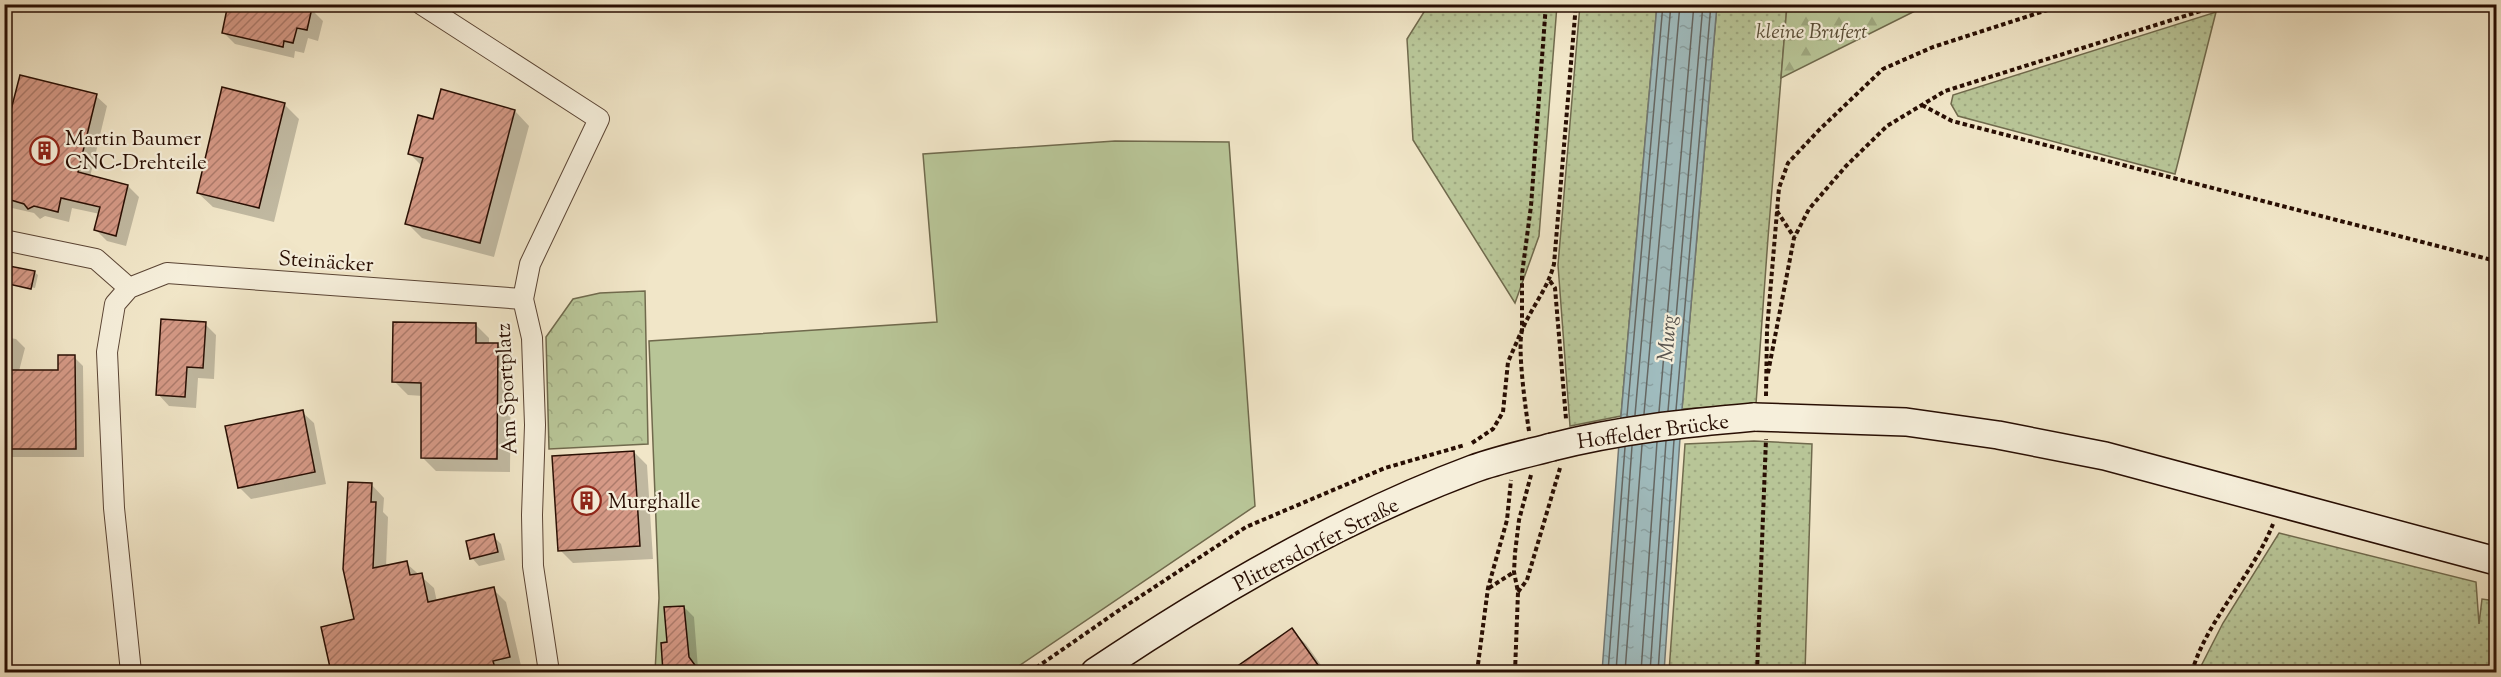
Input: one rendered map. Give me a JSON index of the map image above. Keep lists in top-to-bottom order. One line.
{"streets":{"main road":["Hoffelder Brücke","Plittersdorfer Straße"],"street":["Steinäcker","Am Sportplatz"]},"crossings":[["Steinäcker","Am Sportplatz"],["Hoffelder Brücke","Plittersdorfer Straße"]],"water":["Murg"],"parks":["kleine Brufert"],"places":{"building":["Martin Baumer CNC-Drehteile","Murghalle"]}}
